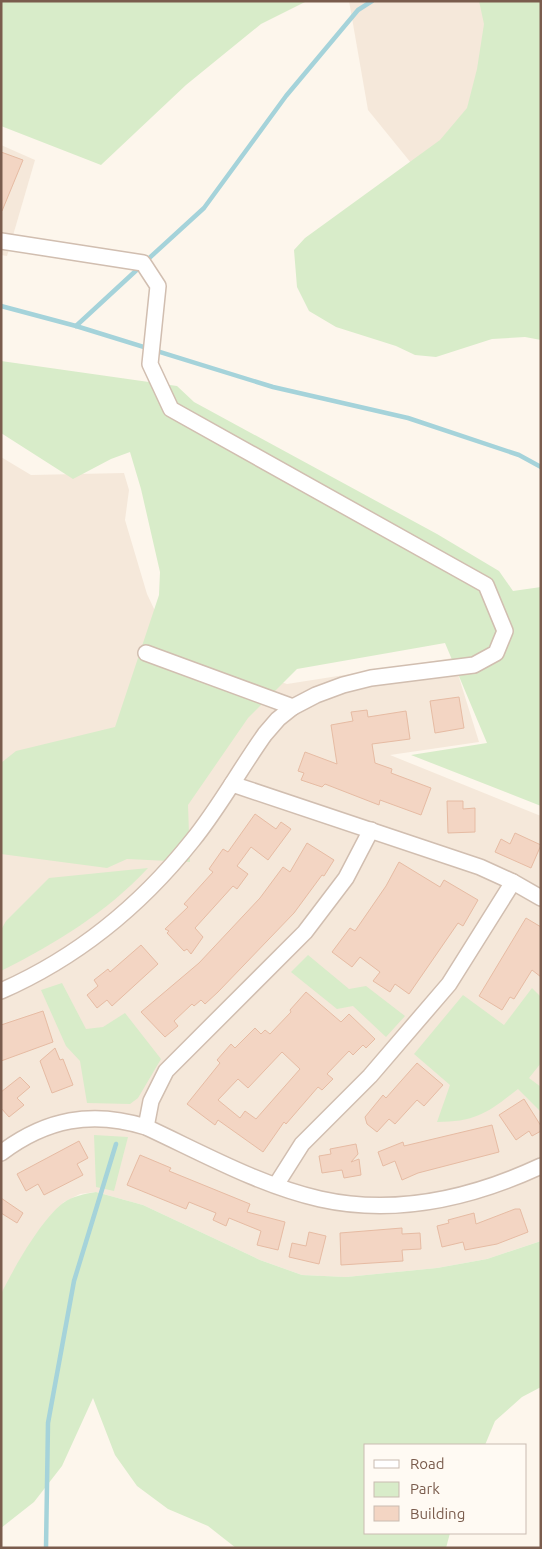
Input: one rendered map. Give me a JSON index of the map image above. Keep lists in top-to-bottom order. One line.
{"legend":["Road","Park","Building"]}
